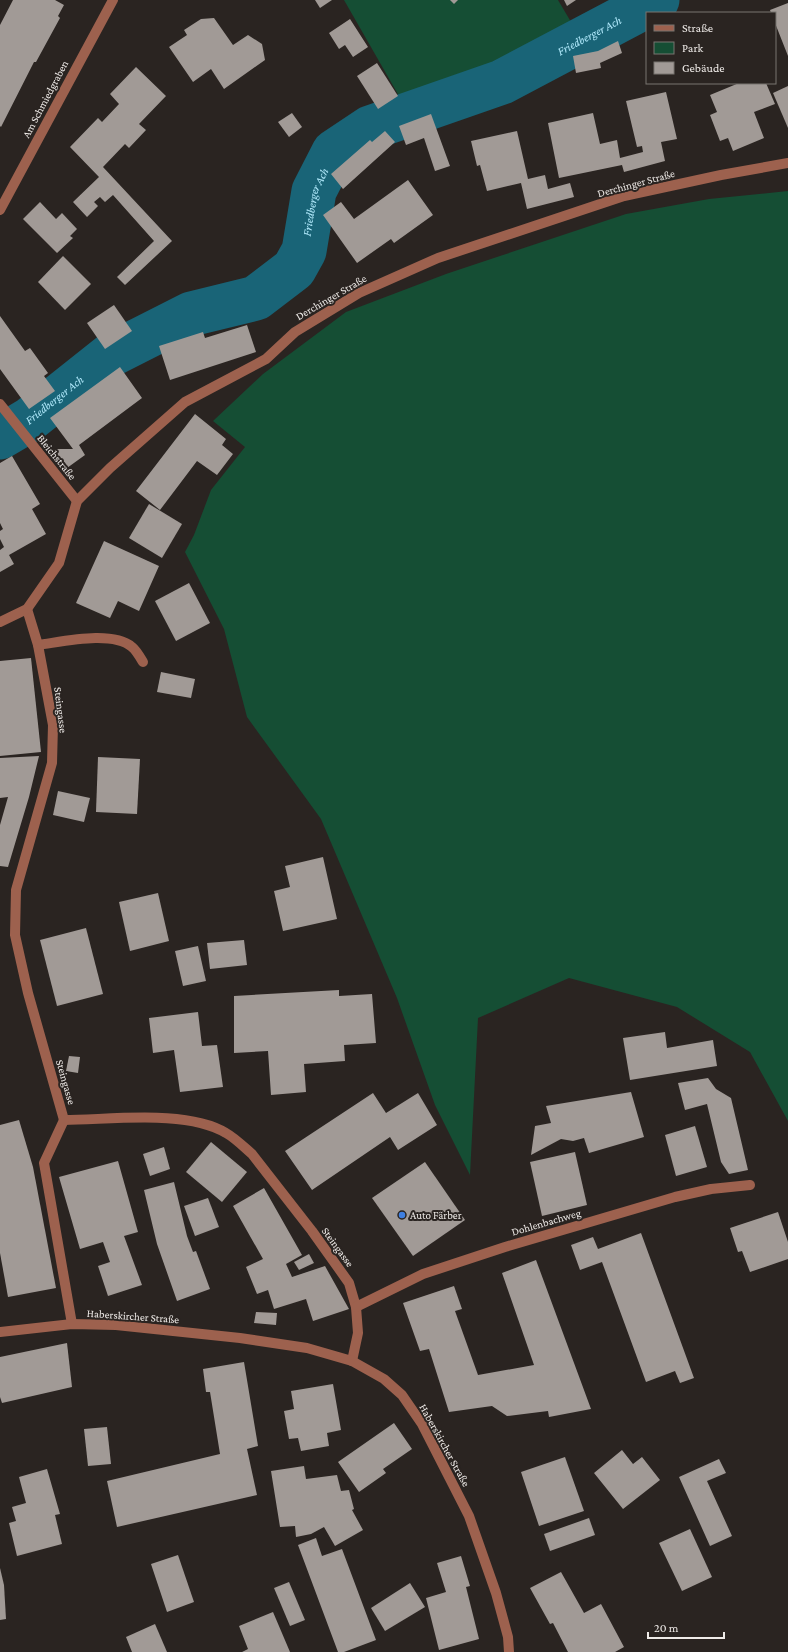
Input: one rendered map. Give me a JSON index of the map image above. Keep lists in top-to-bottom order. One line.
{"streets":{"street":["Am Schmiedgraben","Derchinger Straße","Bleichstraße","Steingasse","Dohlenbachweg","Haberskircher Straße"]},"crossings":[["Derchinger Straße","Bleichstraße"],["Derchinger Straße","Steingasse"],["Steingasse","Dohlenbachweg"],["Steingasse","Haberskircher Straße"]],"water":["Friedberger Ach"],"places":["Auto Färber"],"legend":["Straße","Park","Gebäude"],"scale_bar":"20 m"}
